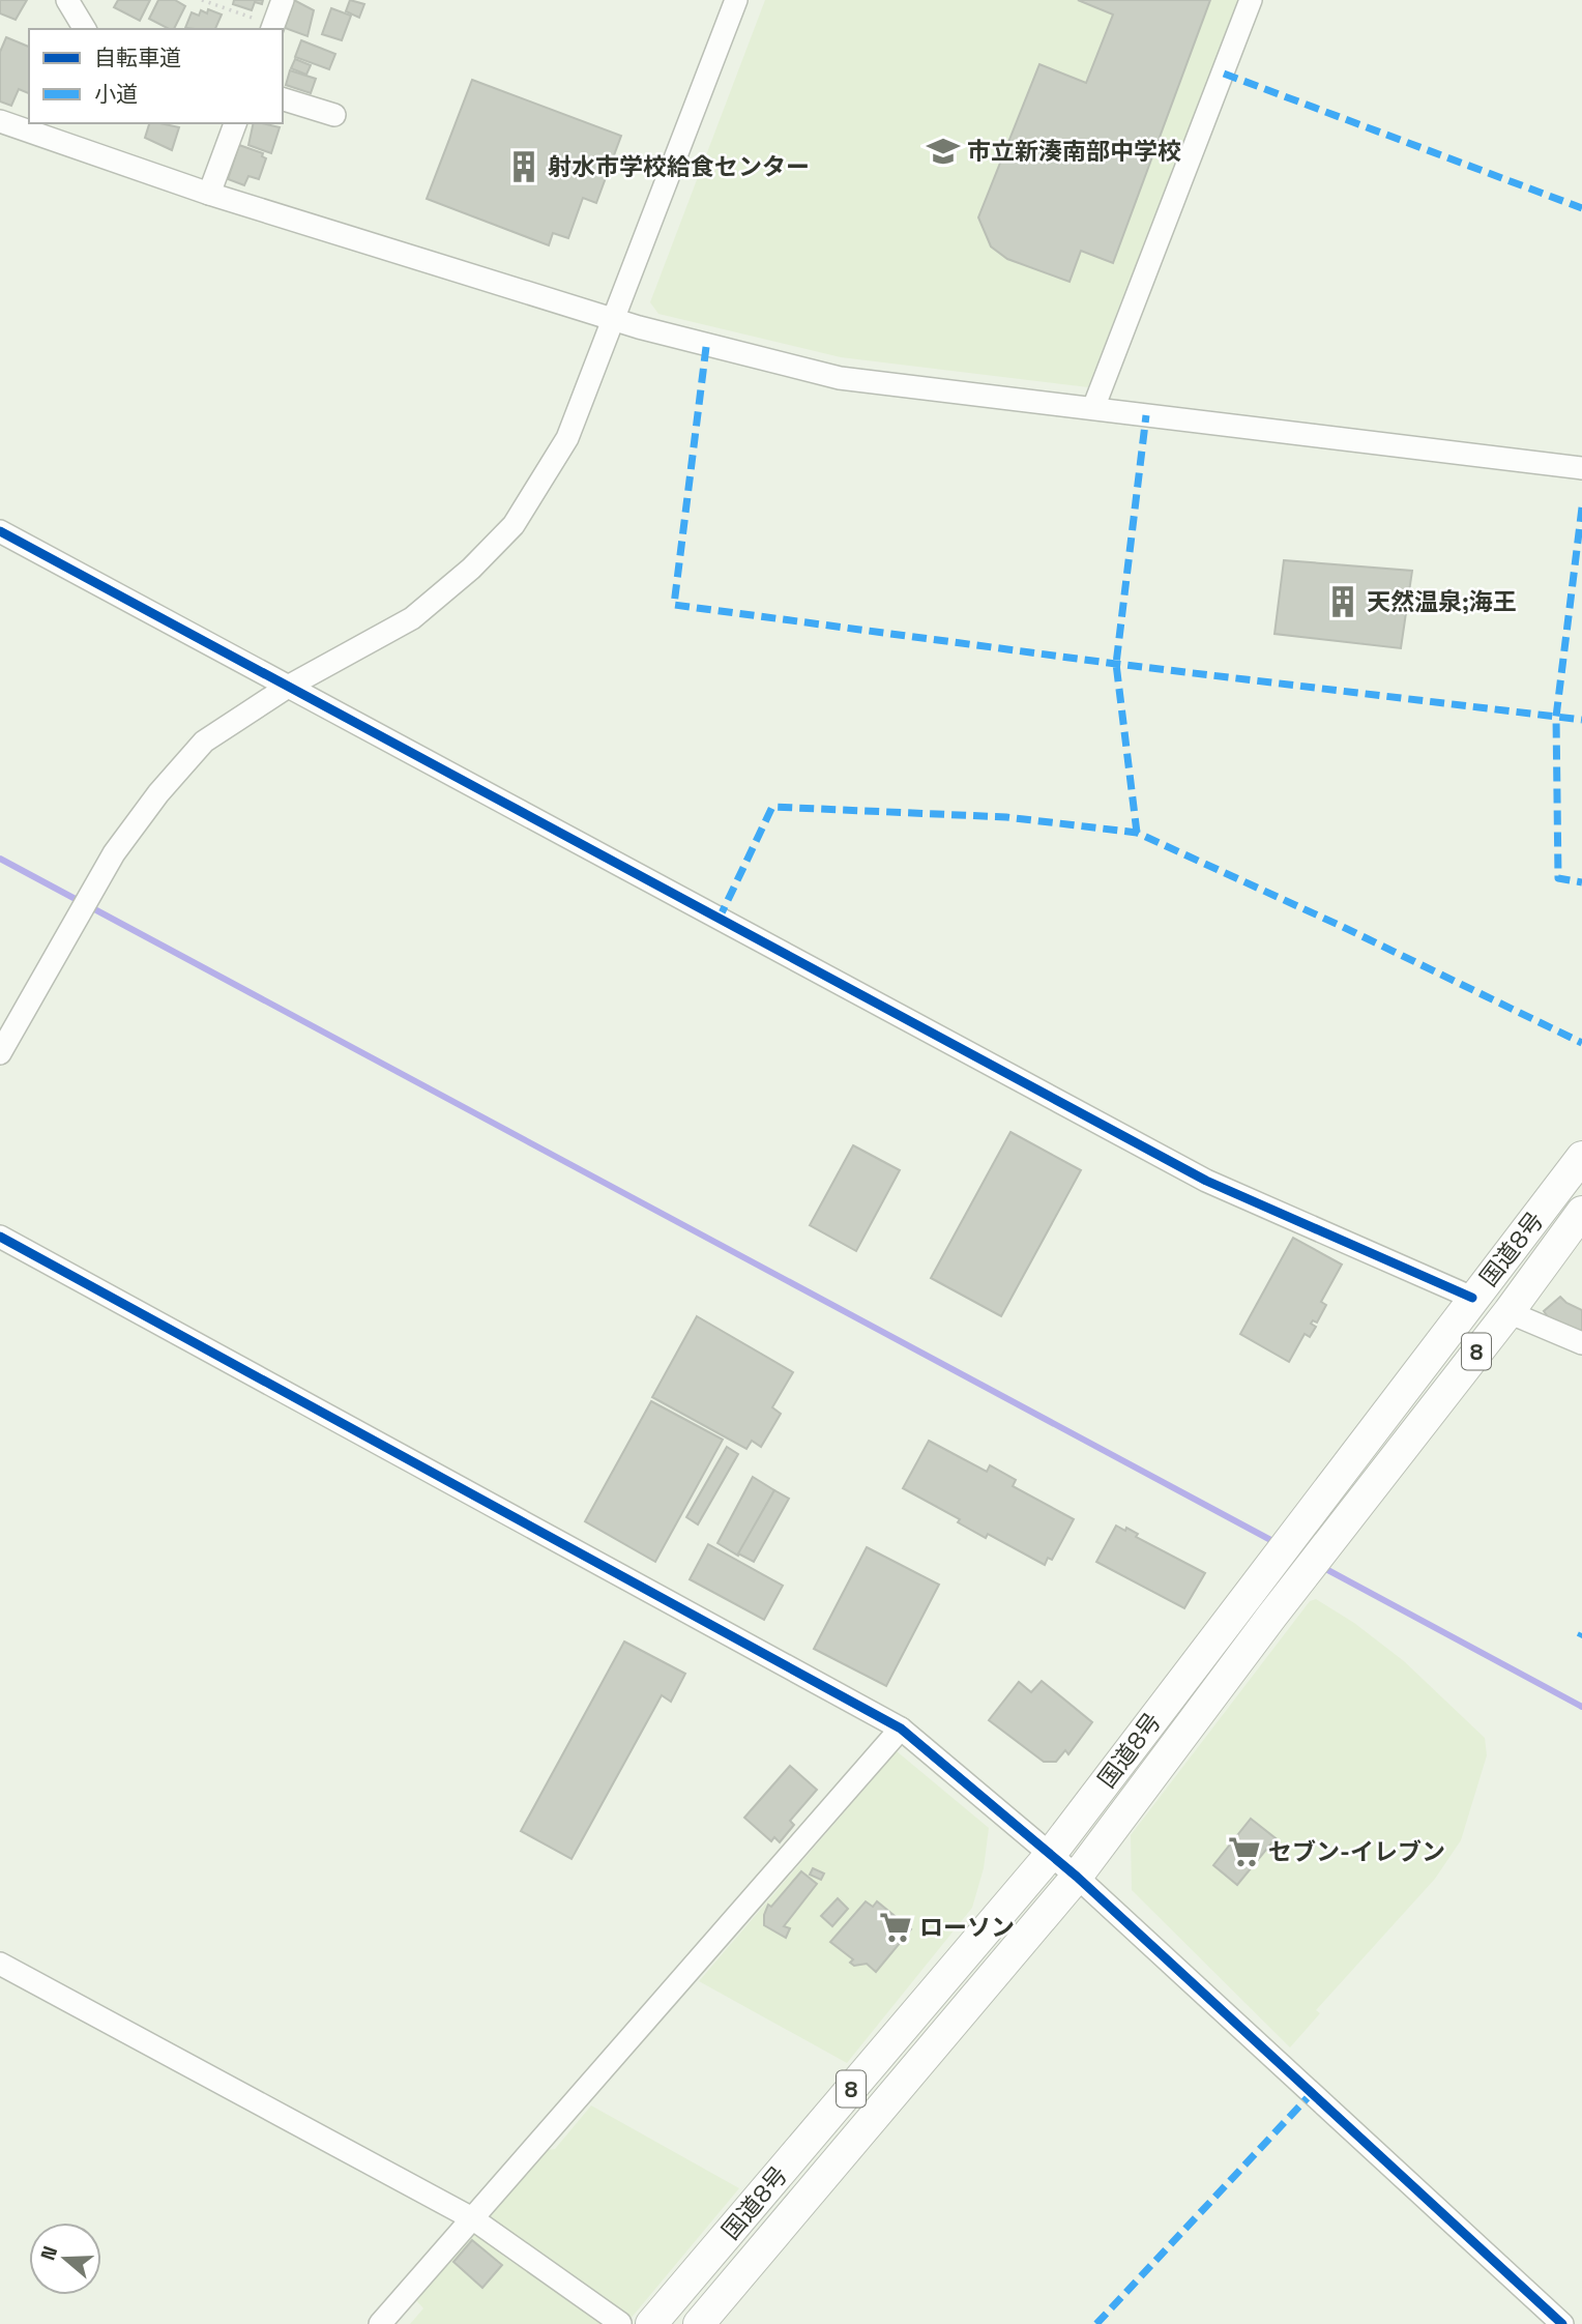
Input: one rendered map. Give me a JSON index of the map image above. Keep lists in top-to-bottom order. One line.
{"streets":{"highway":["国道8号","8"]},"crossings":[["国道8号","8"]],"places":{"school or university":["市立新湊南部中学校"],"building":["射水市学校給食センター","天然温泉;海王"],"supermarket":["セブン-イレブン","ローソン"]},"legend":["自転車道","小道"],"north":"left"}
